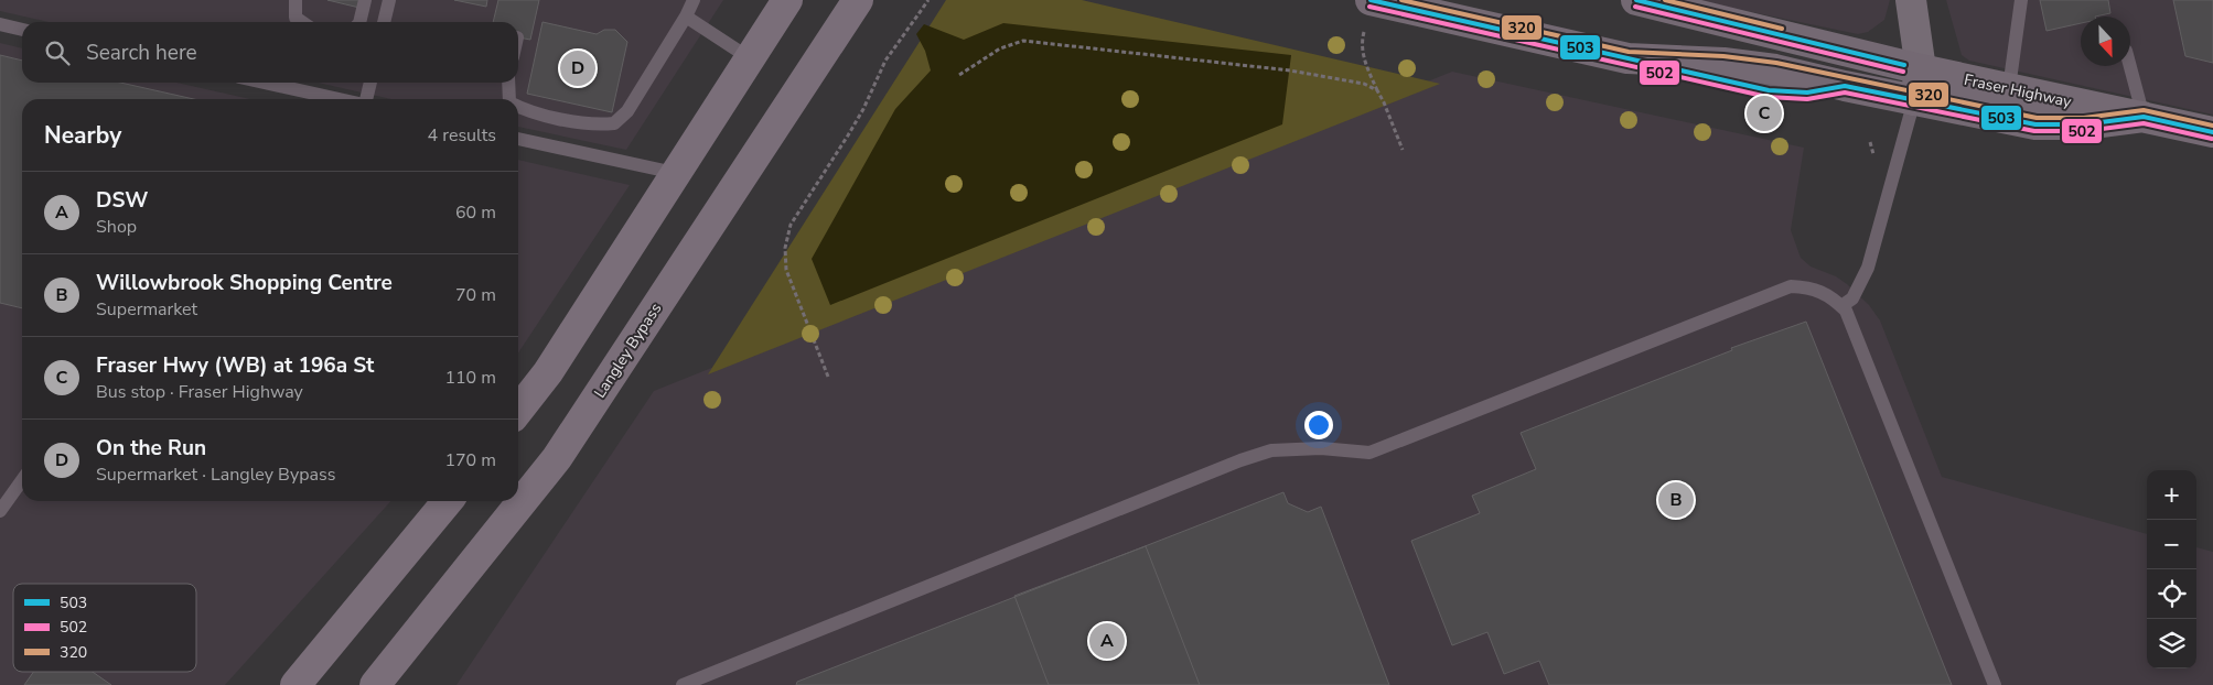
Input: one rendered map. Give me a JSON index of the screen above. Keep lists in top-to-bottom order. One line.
{"streets":{"highway":["Langley Bypass"],"main road":["Fraser Highway"]},"lines":["transit line 503","transit line 320","transit line 502"],"legend":["503","502","320"],"north":"bottom","page":{"search":"Search here","pins":["D","C","B","A"],"heading":["Nearby","4 results"],"list":[{"mark":"A","name":"DSW","note":"Shop","value":"60 m"},{"mark":"B","name":"Willowbrook Shopping Centre","note":"Supermarket","value":"70 m"},{"mark":"C","name":"Fraser Hwy (WB) at 196a St","note":"Bus stop · Fraser Highway","value":"110 m"},{"mark":"D","name":"On the Run","note":"Supermarket · Langley Bypass","value":"170 m"}],"map_buttons":["+","−"]}}
